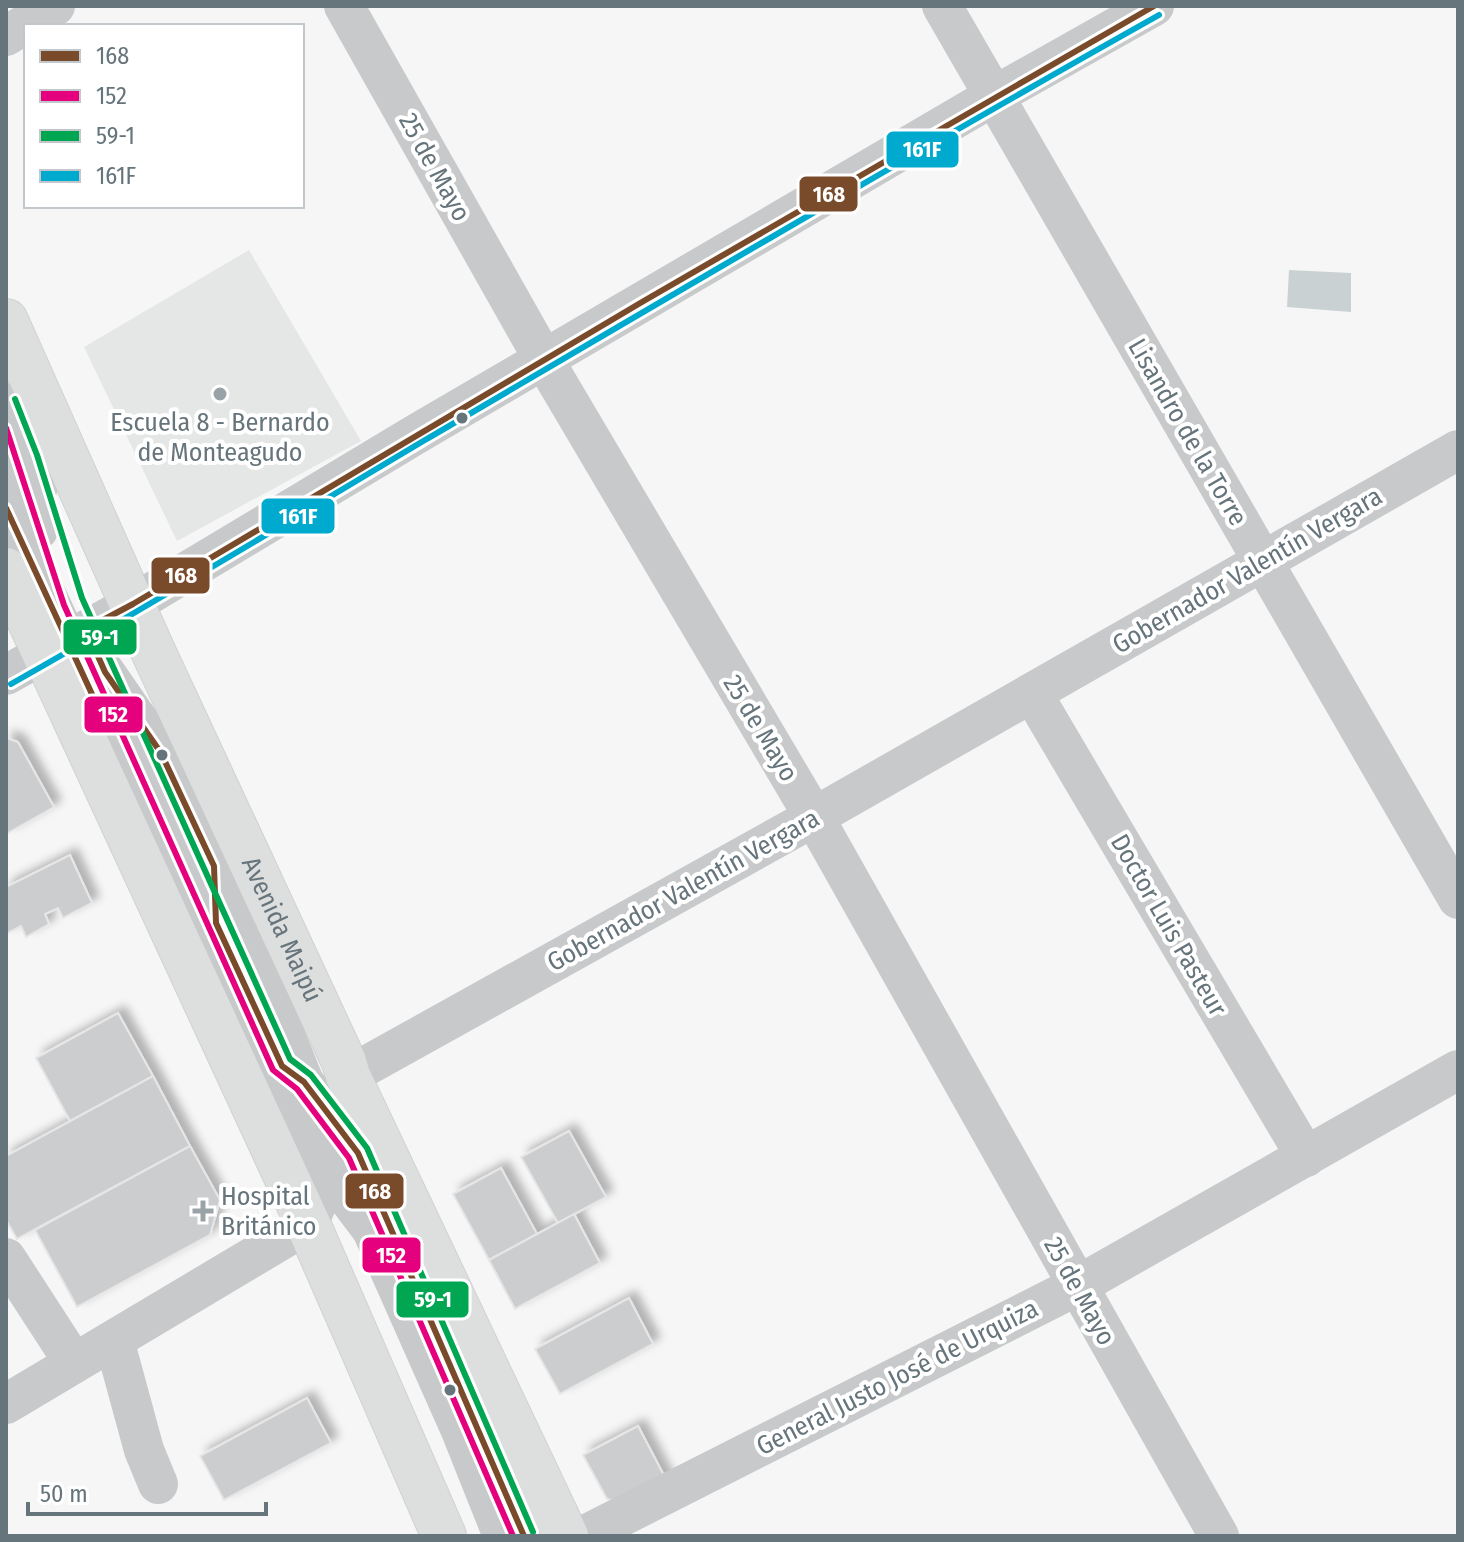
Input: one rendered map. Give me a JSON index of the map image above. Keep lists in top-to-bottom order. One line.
{"streets":{"main road":["Avenida Maipú"],"street":["25 de Mayo","Lisandro de la Torre","Gobernador Valentín Vergara","Doctor Luis Pasteur","General Justo José de Urquiza"]},"crossings":[["25 de Mayo","Gobernador Valentín Vergara"],["25 de Mayo","General Justo José de Urquiza"],["Lisandro de la Torre","Gobernador Valentín Vergara"],["Gobernador Valentín Vergara","Doctor Luis Pasteur"],["Gobernador Valentín Vergara","Avenida Maipú"],["Doctor Luis Pasteur","General Justo José de Urquiza"]],"places":{"other":["Escuela 8 - Bernardo de Monteagudo"],"health":["Hospital Británico"]},"lines":["transit line 168","transit line 161F","transit line 59-1","transit line 152"],"legend":["168","152","59-1","161F"],"scale_bar":"50 m"}
